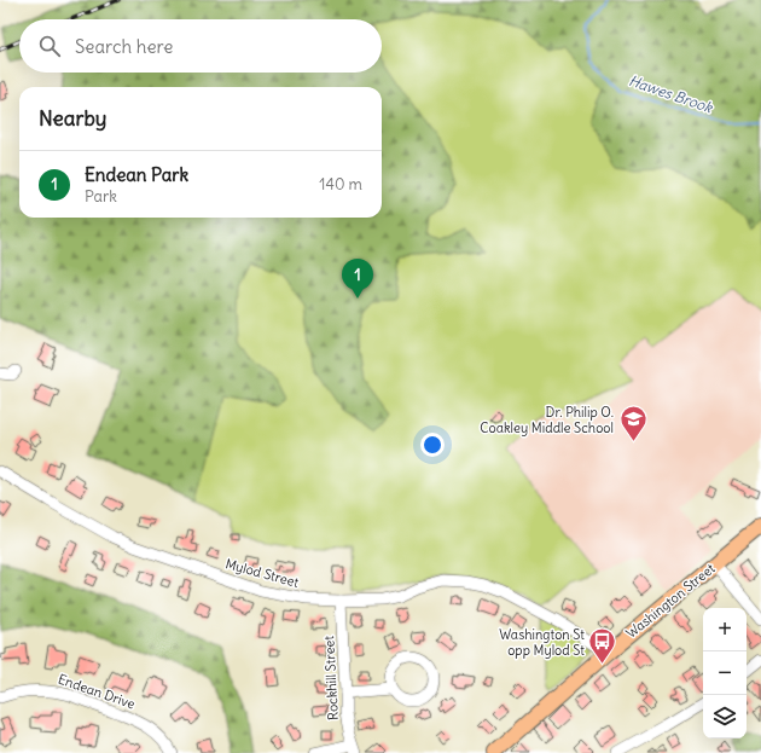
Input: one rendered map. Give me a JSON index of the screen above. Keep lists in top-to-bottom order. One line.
{"streets":{"main road":["Washington Street"],"street":["Mylod Street","Rockhill Street","Endean Drive"]},"crossings":[["Mylod Street","Washington Street"],["Mylod Street","Rockhill Street"]],"water":["Hawes Brook"],"places":{"school or university":["Dr. Philip O. Coakley Middle School"],"bus stop":["Washington St opp Mylod St"]},"page":{"search":"Search here","heading":"Nearby","list":[{"mark":"1","name":"Endean Park","note":"Park","value":"140 m"}],"pins":"1","map_buttons":["+","−"]}}
